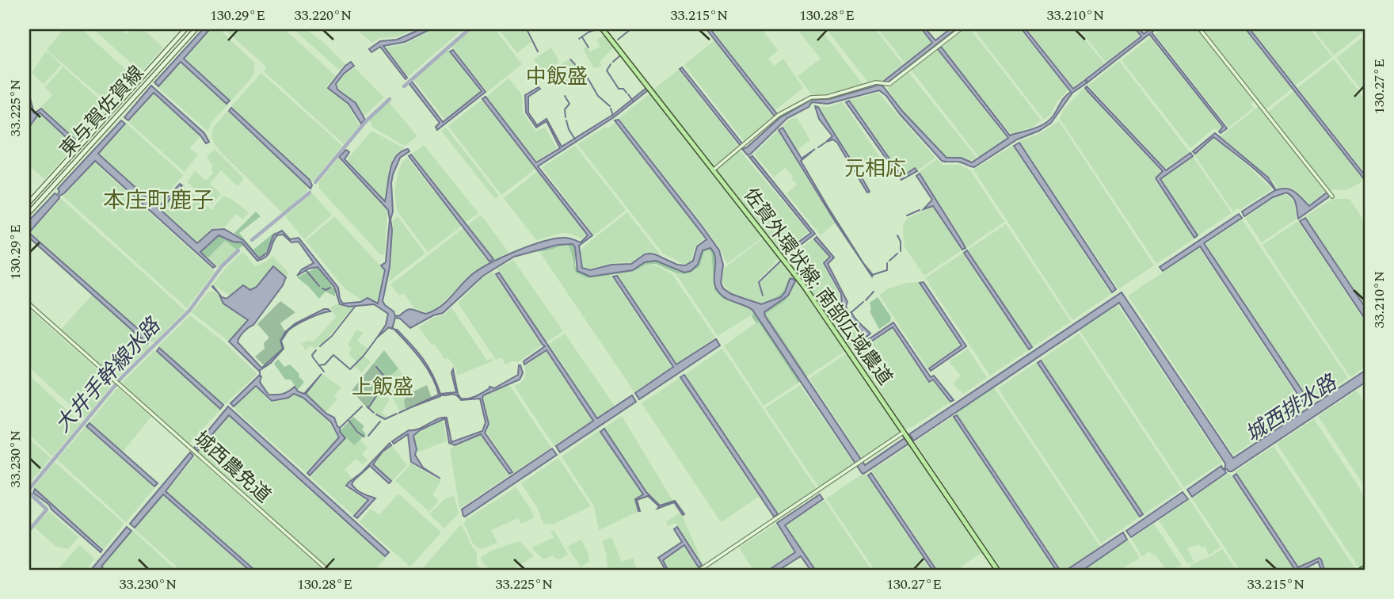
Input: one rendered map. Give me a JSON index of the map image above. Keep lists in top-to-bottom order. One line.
{"streets":{"main road":["東与賀佐賀線","佐賀外環状線; 南部広域農道"],"street":["城西農免道"]},"districts":["中飯盛","元相応","本庄町鹿子","上飯盛"],"water":["大井手幹線水路","城西排水路"],"coordinates":["130.29°E","33.220°N","33.215°N","130.28°E","33.210°N","130.27°E","33.225°N","33.230°N"]}
